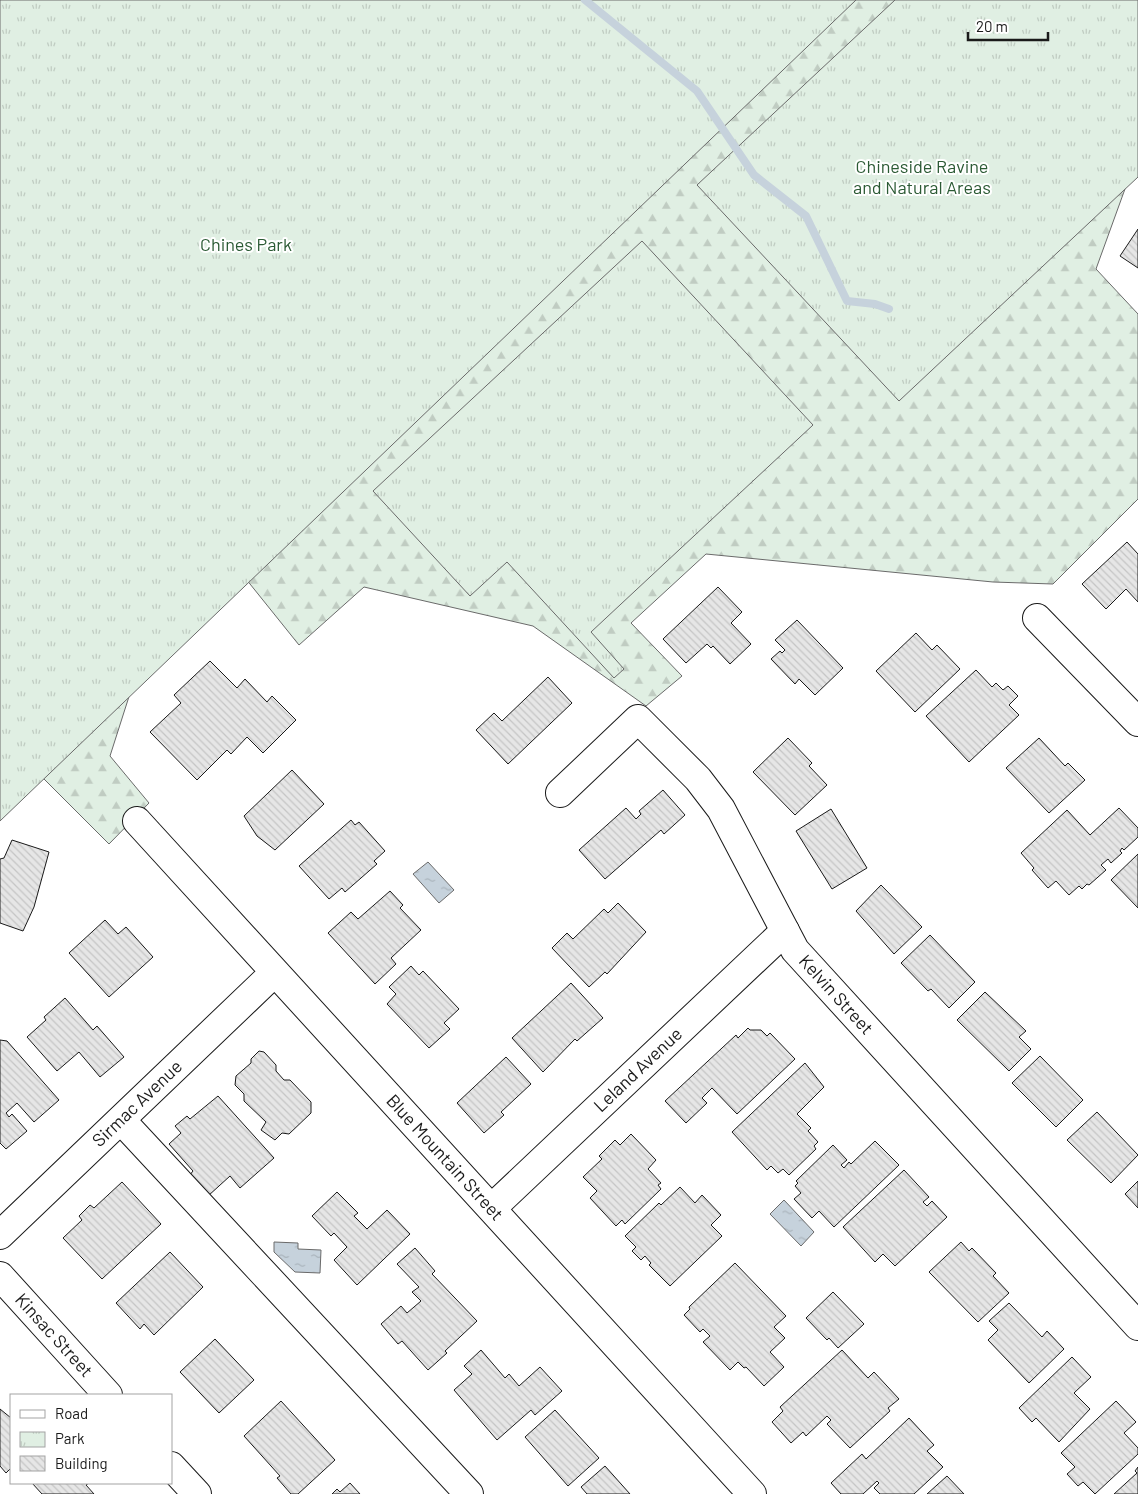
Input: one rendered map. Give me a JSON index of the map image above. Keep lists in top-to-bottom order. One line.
{"streets":{"street":["Kelvin Street","Leland Avenue","Sirmac Avenue","Blue Mountain Street","Kinsac Street"]},"crossings":[["Kelvin Street","Leland Avenue"],["Leland Avenue","Blue Mountain Street"],["Sirmac Avenue","Blue Mountain Street"]],"parks":["Chineside Ravine and Natural Areas","Chines Park"],"legend":["Road","Park","Building"],"scale_bar":"20 m"}
